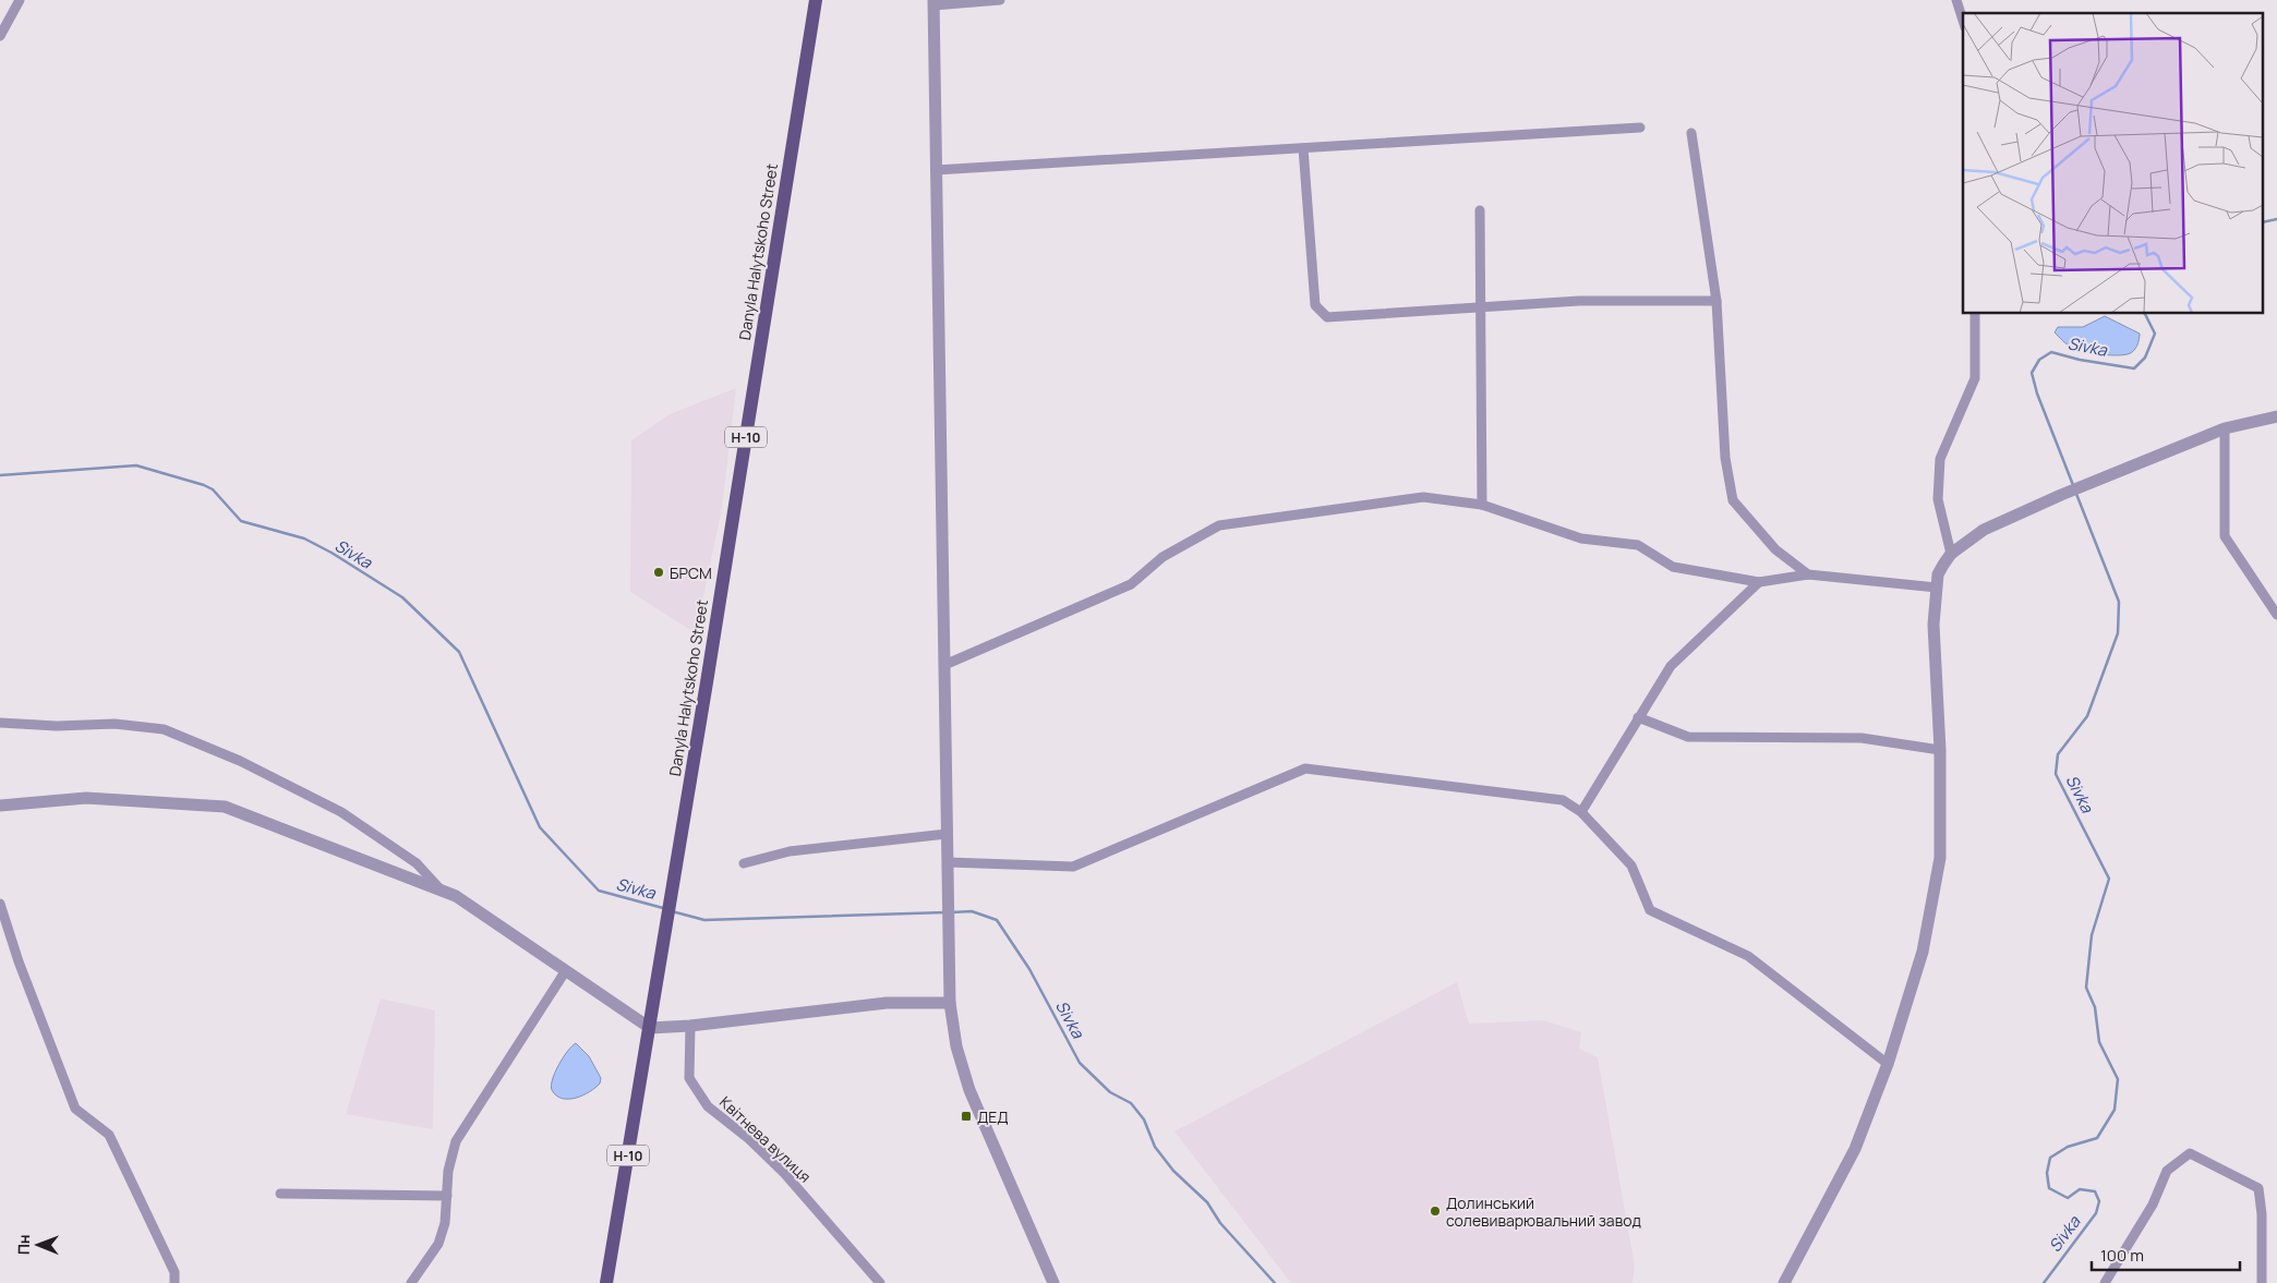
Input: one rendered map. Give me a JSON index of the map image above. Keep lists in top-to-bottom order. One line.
{"streets":{"main road":["Danyla Halytskoho Street","Н-10"],"street":["Квітнева вулиця"]},"water":["Sivka"],"places":{"other":["БРСМ","Долинський солевиварювальний завод"],"transit":["ДЕД"]},"scale_bar":"100 m","north":"left"}
